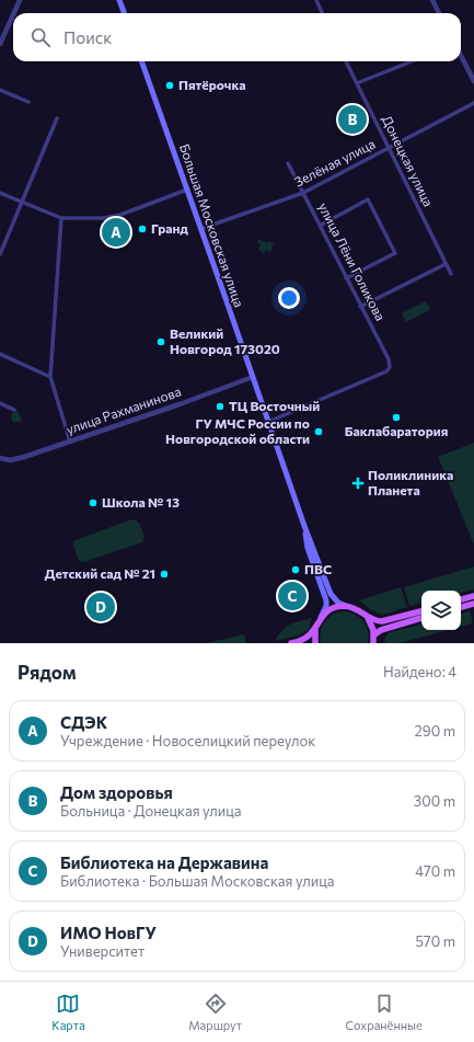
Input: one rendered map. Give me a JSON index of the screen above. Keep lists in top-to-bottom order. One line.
{"streets":{"main road":["Большая Московская улица"],"street":["Донецкая улица","Зелёная улица","улица Лёни Голикова","улица Рахманинова"]},"crossings":[["Донецкая улица","Зелёная улица"],["Зелёная улица","Большая Московская улица"],["Зелёная улица","улица Лёни Голикова"],["Большая Московская улица","улица Лёни Голикова"],["Большая Московская улица","улица Рахманинова"]],"places":{"other":["Пятёрочка","Гранд","Великий Новгород 173020","ТЦ Восточный","Баклабаратория","ГУ МЧС России по Новгородской области","Школа № 13","ПВС","Детский сад № 21"],"health":["Поликлиника Планета"]},"page":{"search":"Поиск","pins":["B","A","C","D"],"heading":["Рядом","Найдено: 4"],"list":[{"mark":"A","name":"СДЭК","note":"Учреждение · Новоселицкий переулок","value":"290 m"},{"mark":"B","name":"Дом здоровья","note":"Больница · Донецкая улица","value":"300 m"},{"mark":"C","name":"Библиотека на Державина","note":"Библиотека · Большая Московская улица","value":"470 m"},{"mark":"D","name":"ИМО НовГУ","note":"Университет","value":"570 m"}],"nav":["Карта","Маршрут","Сохранённые"]}}
